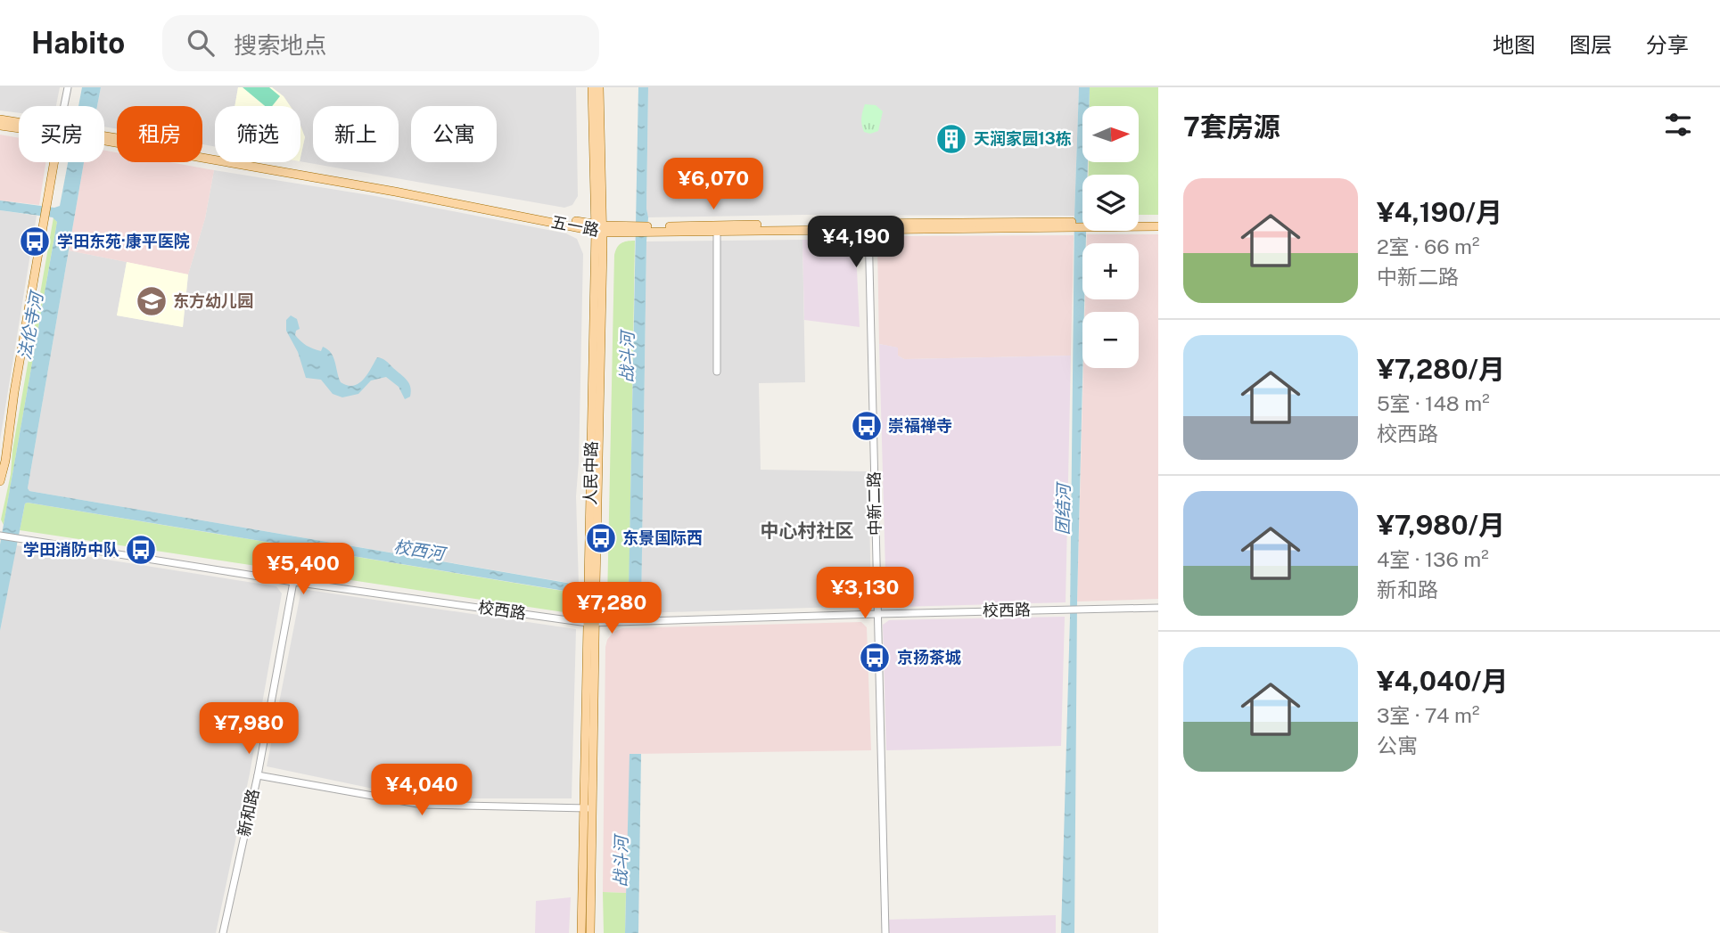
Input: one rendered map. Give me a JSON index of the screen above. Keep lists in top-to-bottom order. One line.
{"streets":{"main road":["五一路","人民中路"],"street":["中新二路","校西路","新和路"]},"crossings":[["五一路","人民中路"],["五一路","中新二路"],["人民中路","校西路"],["中新二路","校西路"],["校西路","新和路"]],"districts":["中心村社区"],"water":["法伦寺河","战斗河","团结河","校西河"],"places":{"building":["天润家园13栋"],"bus stop":["学田东苑·康平医院","崇福禅寺","东景国际西","学田消防中队","京扬茶城"],"school or university":["东方幼儿园"]},"north":"right","page":{"header":"Habito","search":"搜索地点","nav":["地图","图层","分享"],"heading":"7套房源","map_buttons":["+","−"],"chip":["买房","租房","筛选","新上","公寓"],"price":["¥6,070","¥4,190","¥5,400","¥3,130","¥7,280","¥7,980","¥4,040"],"list":[{"name":"¥4,190/月","note":"2室 · 66 m² · 中新二路"},{"name":"¥7,280/月","note":"5室 · 148 m² · 校西路"},{"name":"¥7,980/月","note":"4室 · 136 m² · 新和路"},{"name":"¥4,040/月","note":"3室 · 74 m² · 公寓"}]}}
